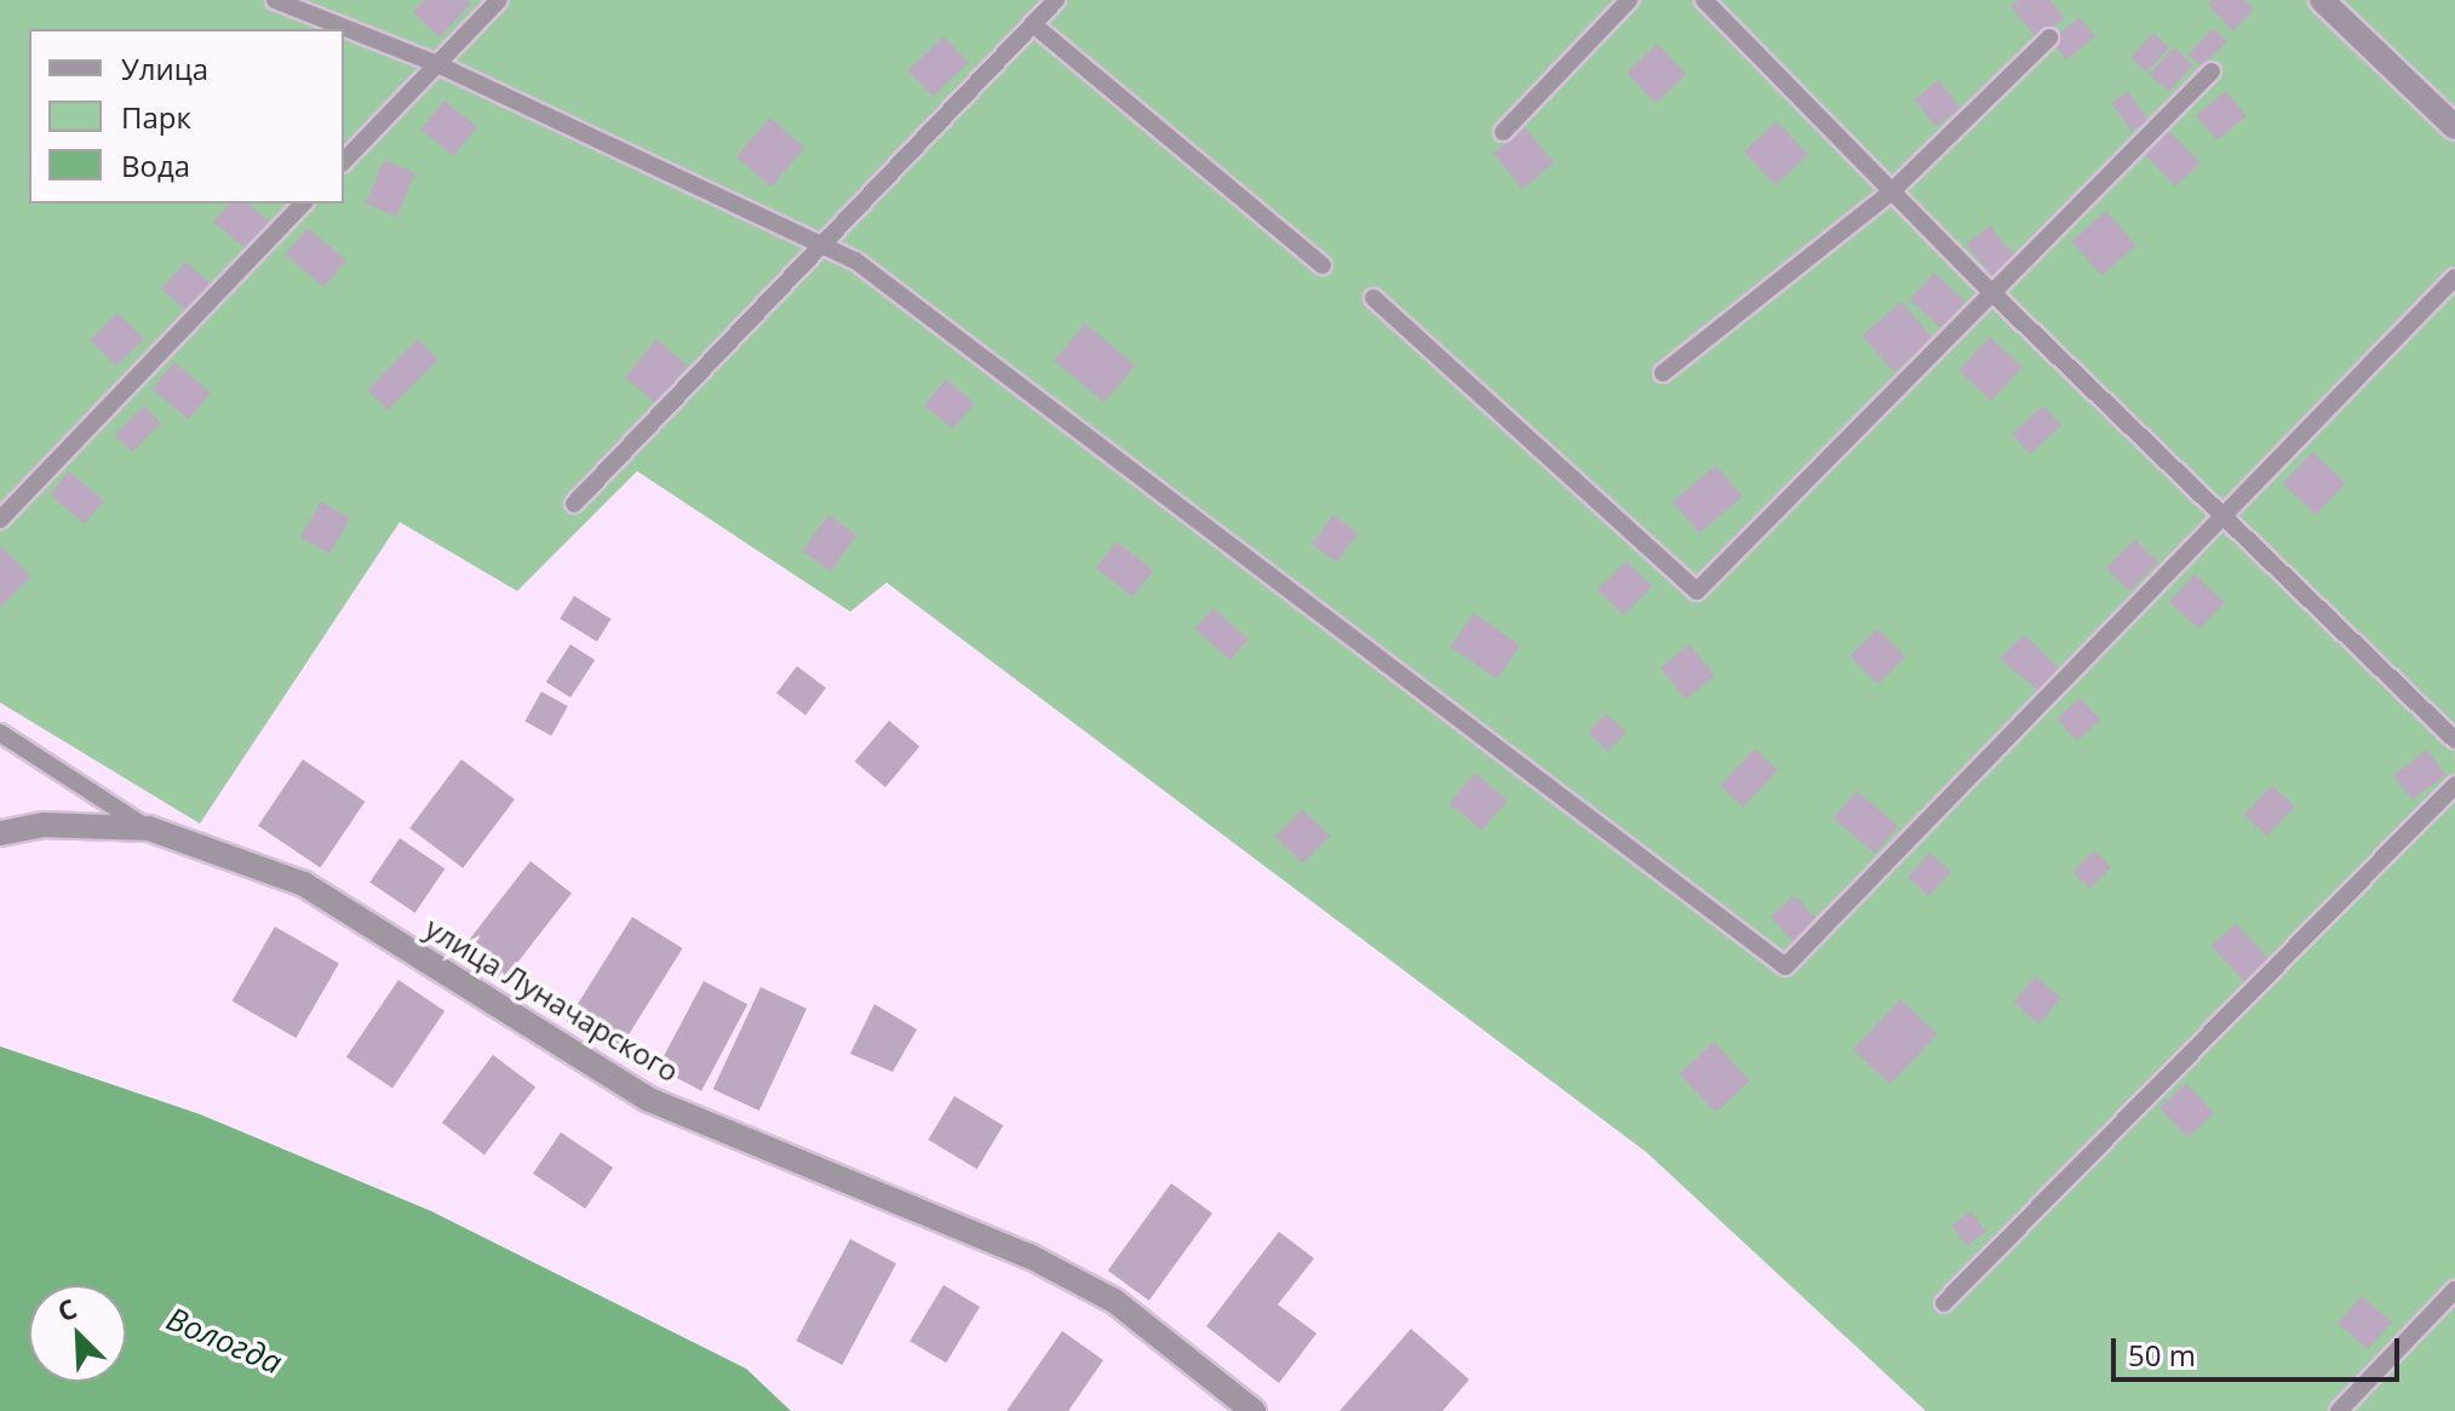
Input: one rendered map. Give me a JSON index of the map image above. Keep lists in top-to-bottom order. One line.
{"streets":{"street":["улица Луначарского"]},"water":["Вологда"],"legend":["Улица","Парк","Вода"],"scale_bar":"50 m","north":"top left"}
